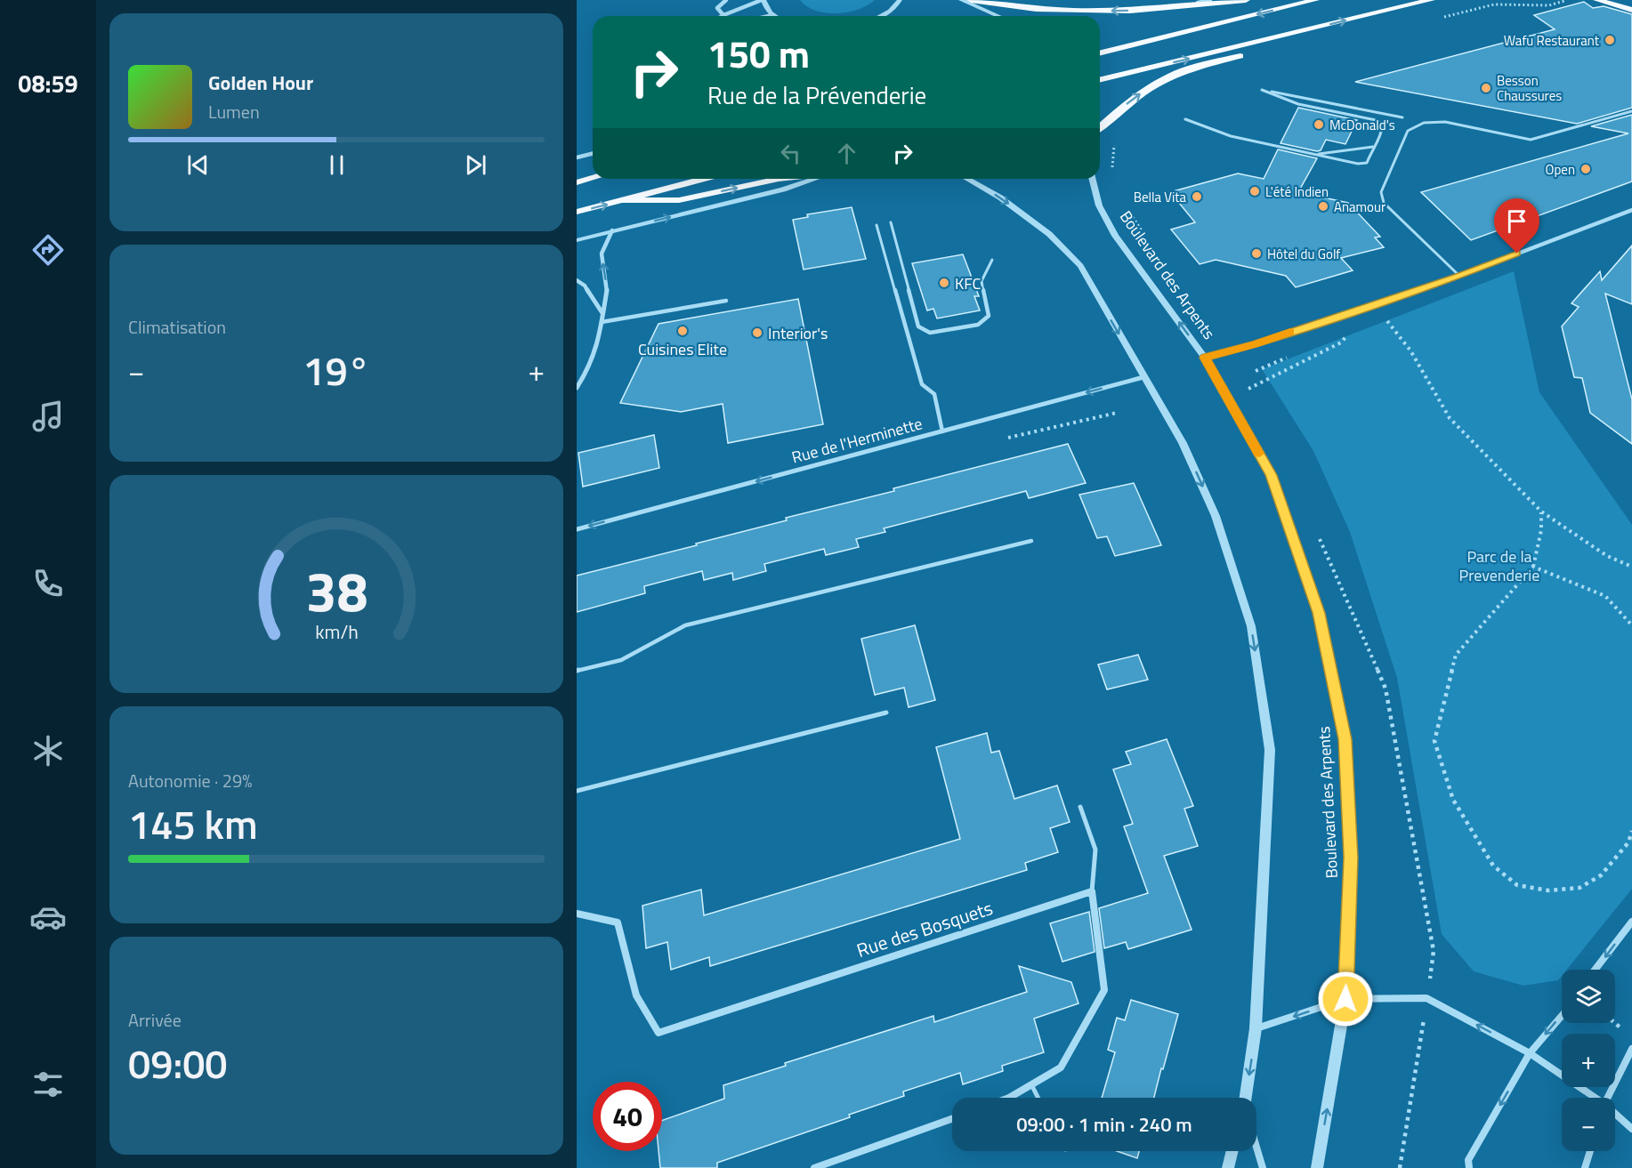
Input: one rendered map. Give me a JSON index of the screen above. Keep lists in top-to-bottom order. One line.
{"streets":{"street":["Boulevard des Arpents","Rue de l'Herminette","Rue des Bosquets"]},"one_way":["Rue de l'Herminette"],"parks":["Parc de la Prevenderie"],"places":["Wafu Restaurant","Besson Chaussures","McDonald's","Open","L'été Indien","Bella Vita","Anamour","Hôtel du Golf","KFC","Cuisines Elite","Interior's"],"page":{"tabs":"08:59","turn":["150 m","Rue de la Prévenderie"],"song":["Golden Hour","Lumen"],"tile":["Climatisation",["Autonomie · 29%","145 km"],["Arrivée","09:00"]],"heat":["−","19°","+"],"map_buttons":["+","−"],"limit":"40","trip":"09:00 · 1 min · 240 m","gauge":["38","km/h"]}}
